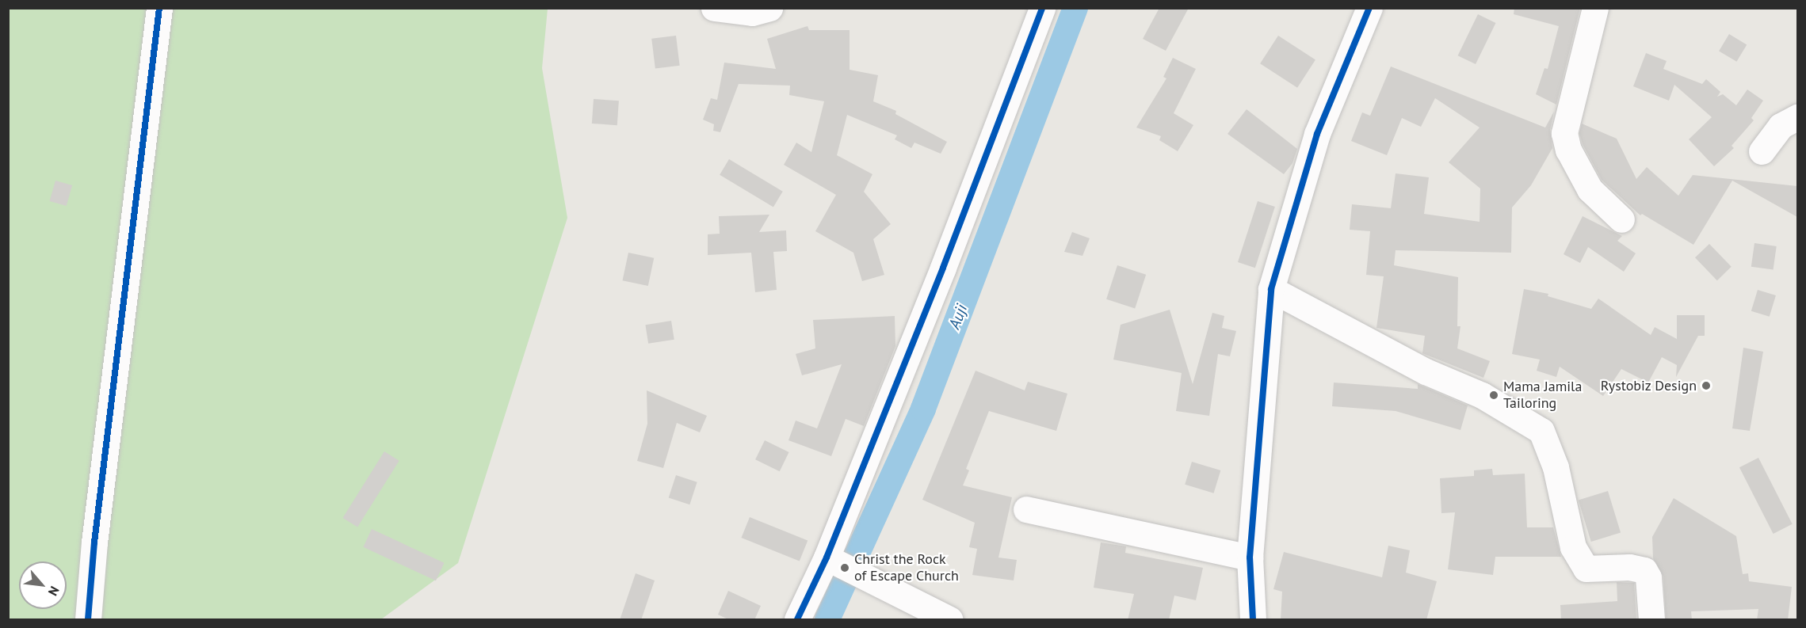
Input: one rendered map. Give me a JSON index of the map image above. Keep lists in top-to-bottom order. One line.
{"water":["Auji"],"places":["Rystobiz Design","Mama Jamila Tailoring","Christ the Rock of Escape Church"],"north":"bottom right"}
